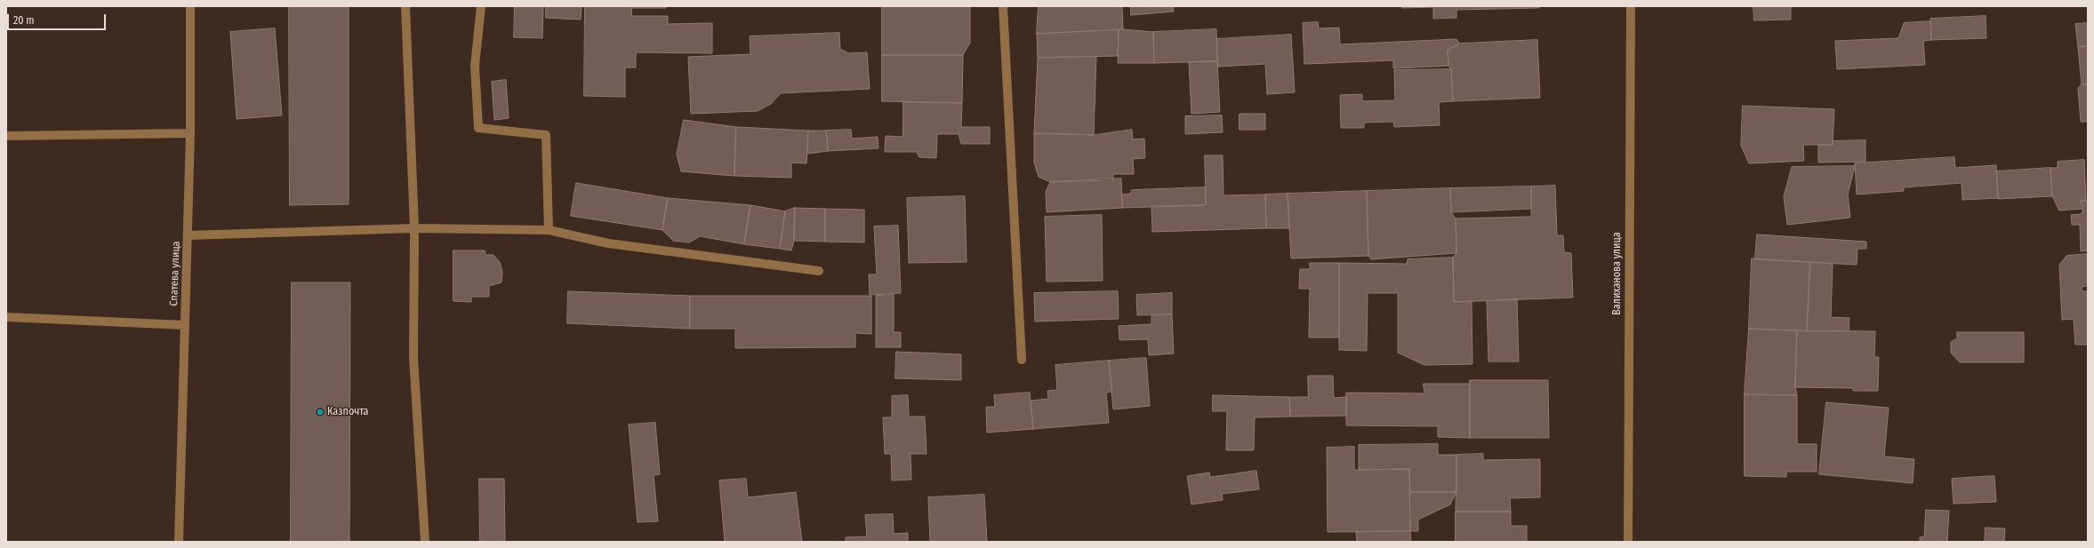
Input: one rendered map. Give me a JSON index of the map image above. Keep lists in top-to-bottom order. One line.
{"streets":{"street":["Спатева улица","Валиханова улица"]},"places":["Казпочта"],"scale_bar":"20 m"}
